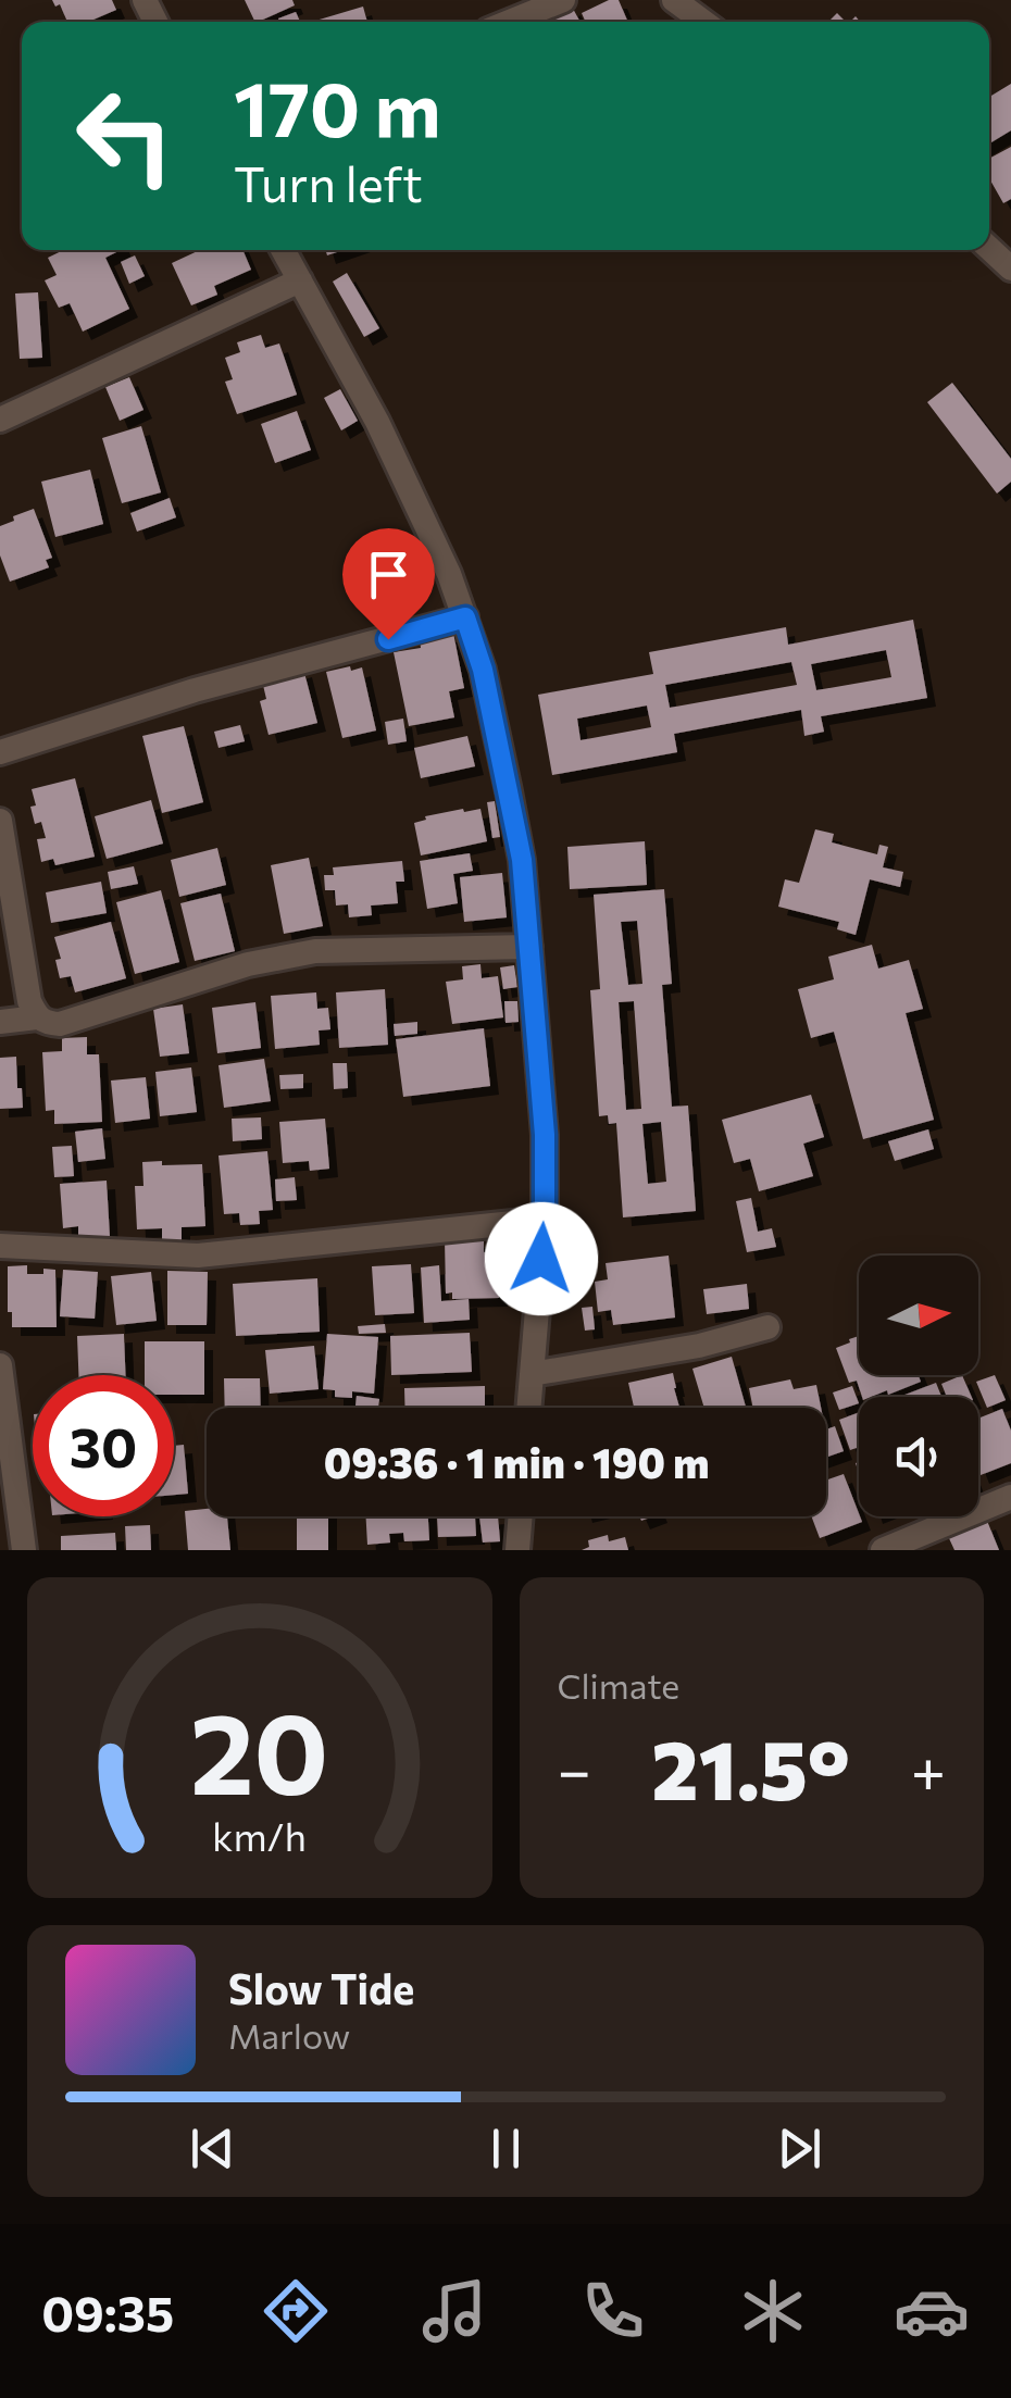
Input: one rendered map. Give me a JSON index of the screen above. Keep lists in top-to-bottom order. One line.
{"north":"right","page":{"turn":["170 m","Turn left"],"limit":"30","trip":"09:36 · 1 min · 190 m","tile":"Climate","heat":["−","21.5°","+"],"song":["Slow Tide","Marlow"],"tabs":"09:35","gauge":["20","km/h"]}}
